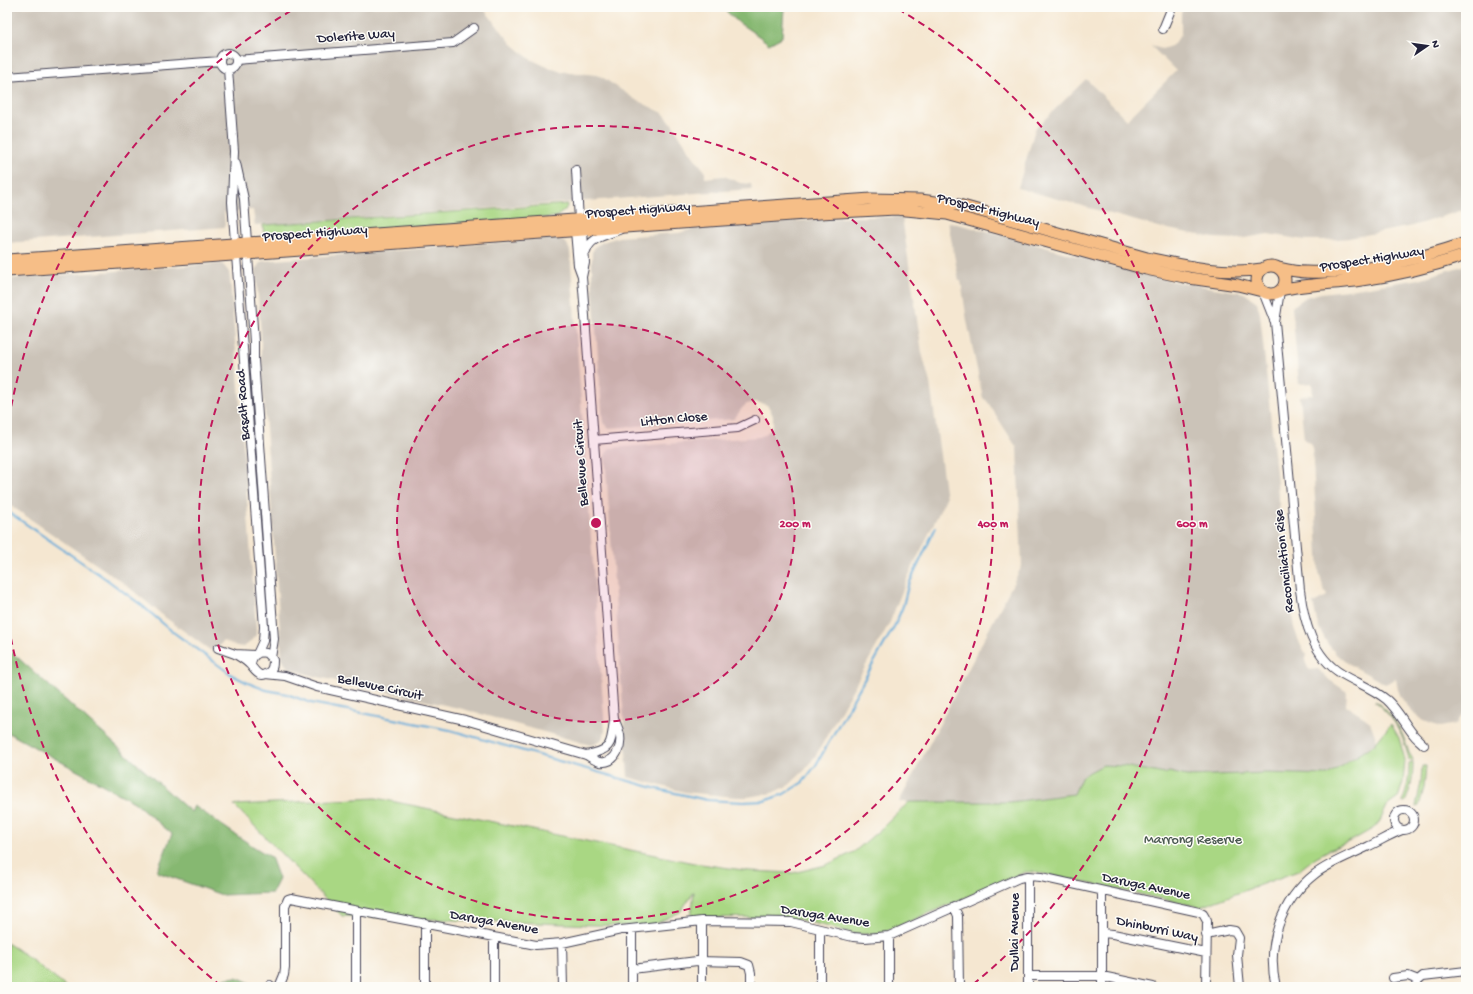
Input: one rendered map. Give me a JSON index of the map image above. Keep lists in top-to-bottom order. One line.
{"streets":{"main road":["Prospect Highway"],"street":["Dolerite Way","Basalt Road","Litton Close","Bellevue Circuit","Reconciliation Rise","Daruga Avenue","Dhinburri Way","Dullai Avenue"]},"crossings":[["Dolerite Way","Basalt Road"],["Prospect Highway","Basalt Road"],["Prospect Highway","Bellevue Circuit"],["Prospect Highway","Reconciliation Rise"],["Basalt Road","Bellevue Circuit"],["Litton Close","Bellevue Circuit"],["Daruga Avenue","Dhinburri Way"],["Daruga Avenue","Dullai Avenue"]],"parks":["Marrong Reserve"],"north":"right","rings":["200 m","400 m","600 m"]}
